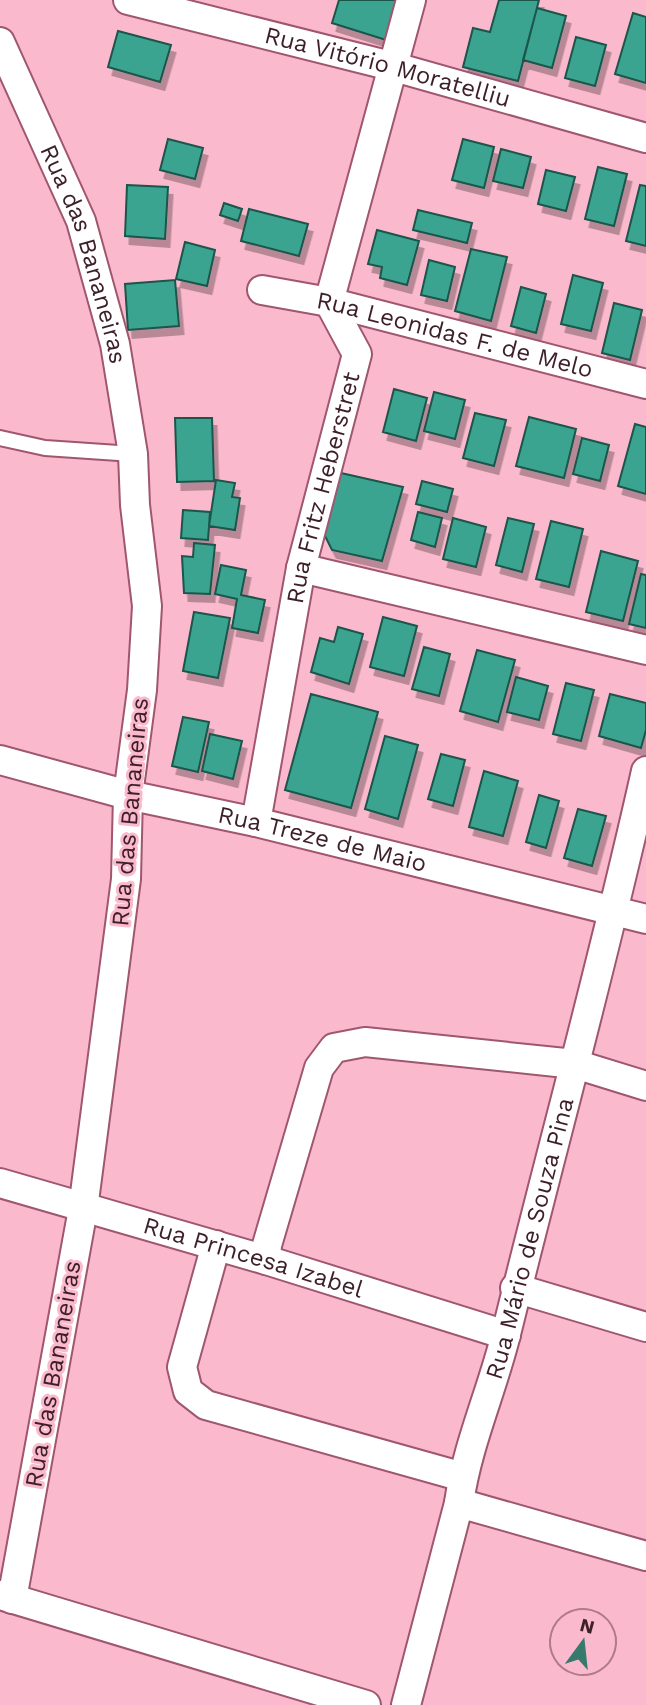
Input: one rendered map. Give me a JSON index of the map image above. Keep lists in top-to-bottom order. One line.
{"streets":{"street":["Rua Vitório Moratelliu","Rua das Bananeiras","Rua Leonidas F. de Melo","Rua Fritz Heberstret","Rua Treze de Maio","Rua Mário de Souza Pina","Rua Princesa Izabel"]},"crossings":[["Rua das Bananeiras","Rua Treze de Maio"],["Rua das Bananeiras","Rua Princesa Izabel"],["Rua Leonidas F. de Melo","Rua Fritz Heberstret"],["Rua Fritz Heberstret","Rua Treze de Maio"],["Rua Treze de Maio","Rua Mário de Souza Pina"],["Rua Mário de Souza Pina","Rua Princesa Izabel"]],"north":"top"}
